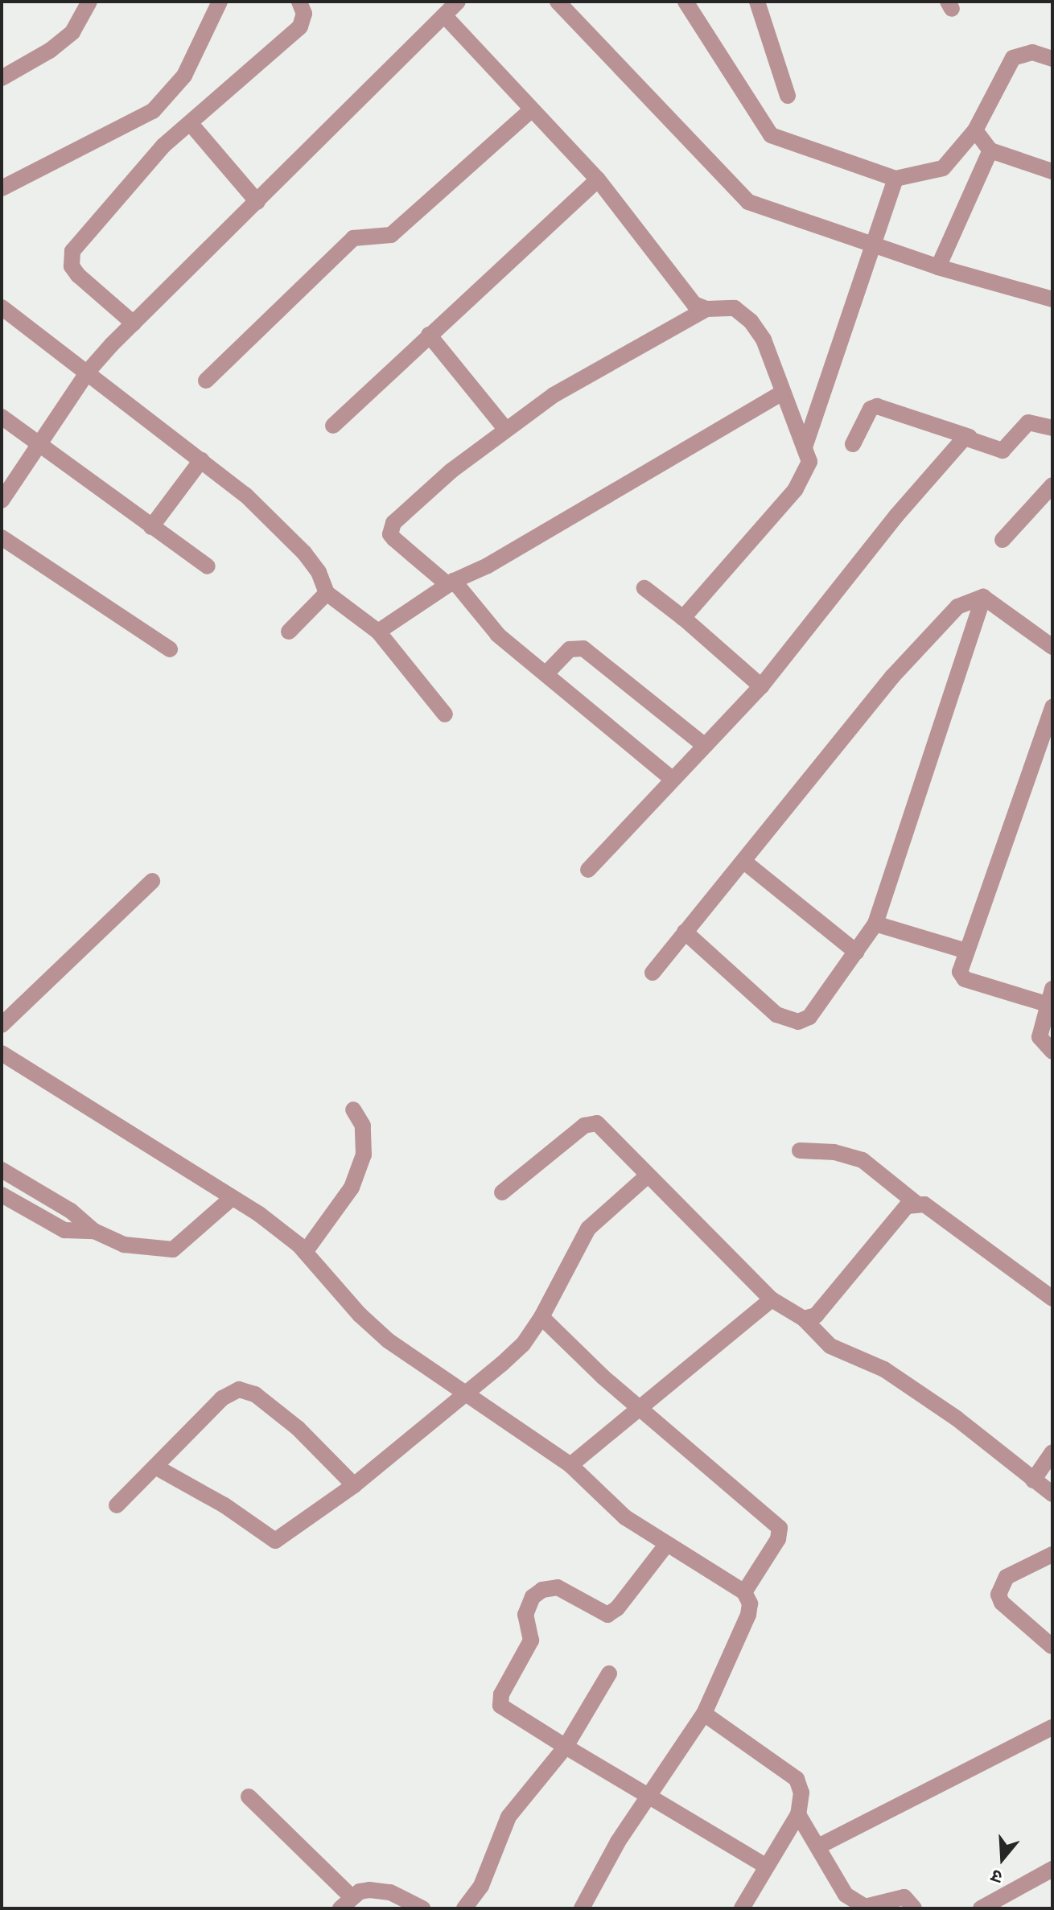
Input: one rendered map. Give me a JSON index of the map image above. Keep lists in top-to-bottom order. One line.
{"north":"bottom"}
